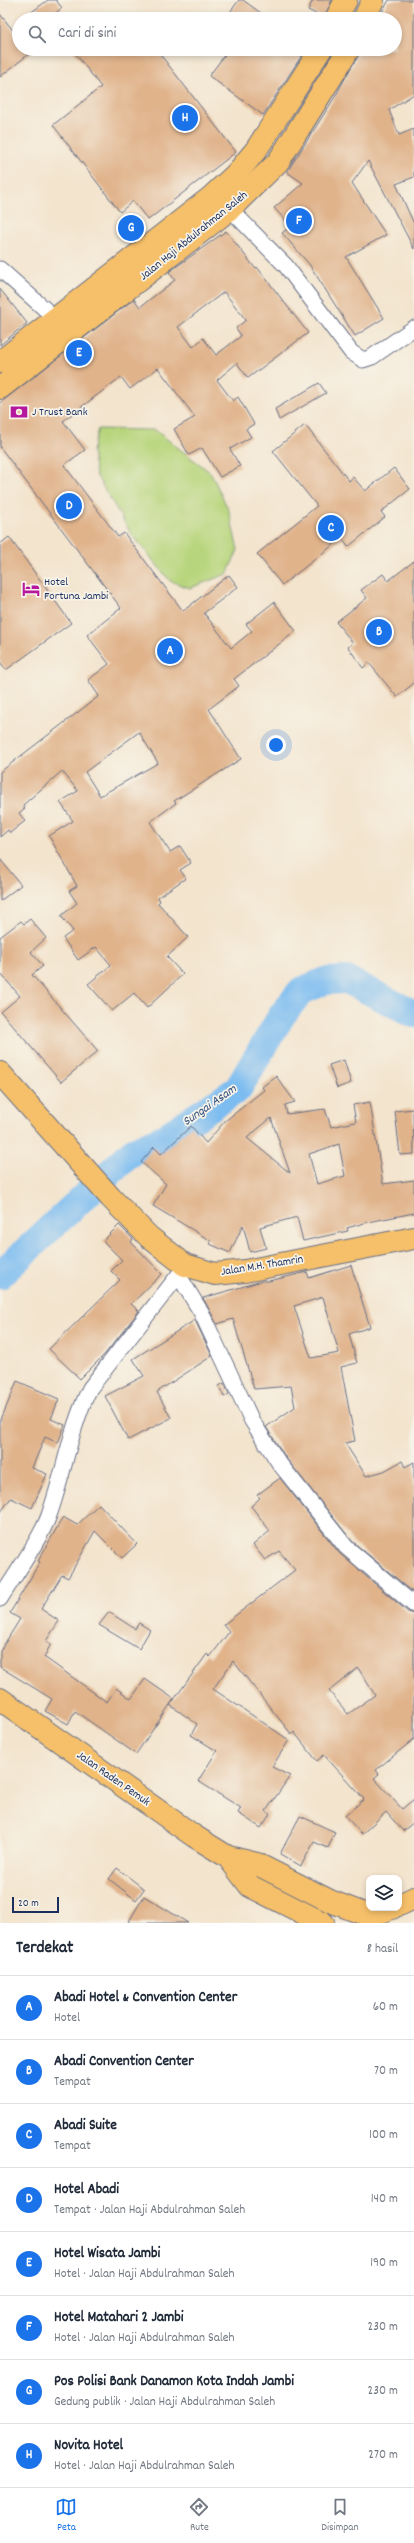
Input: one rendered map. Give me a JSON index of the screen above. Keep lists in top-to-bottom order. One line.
{"streets":{"highway":["Jalan Haji Abdulrahman Saleh","Jalan M.H. Thamrin","Jalan Raden Pemuk"]},"water":["Sungai Asam"],"places":{"bank":["J Trust Bank"],"hotel":["Hotel Fortuna Jambi"]},"scale_bar":"20 m","page":{"search":"Cari di sini","pins":["H","F","G","E","D","C","B","A"],"scale":"20 m","heading":["Terdekat","8 hasil"],"list":[{"mark":"A","name":"Abadi Hotel & Convention Center","note":"Hotel","value":"60 m"},{"mark":"B","name":"Abadi Convention Center","note":"Tempat","value":"70 m"},{"mark":"C","name":"Abadi Suite","note":"Tempat","value":"100 m"},{"mark":"D","name":"Hotel Abadi","note":"Tempat · Jalan Haji Abdulrahman Saleh","value":"140 m"},{"mark":"E","name":"Hotel Wisata Jambi","note":"Hotel · Jalan Haji Abdulrahman Saleh","value":"190 m"},{"mark":"F","name":"Hotel Matahari 2 Jambi","note":"Hotel · Jalan Haji Abdulrahman Saleh","value":"230 m"},{"mark":"G","name":"Pos Polisi Bank Danamon Kota Indah Jambi","note":"Gedung publik · Jalan Haji Abdulrahman Saleh","value":"230 m"},{"mark":"H","name":"Novita Hotel","note":"Hotel · Jalan Haji Abdulrahman Saleh","value":"270 m"}],"nav":["Peta","Rute","Disimpan"]}}
